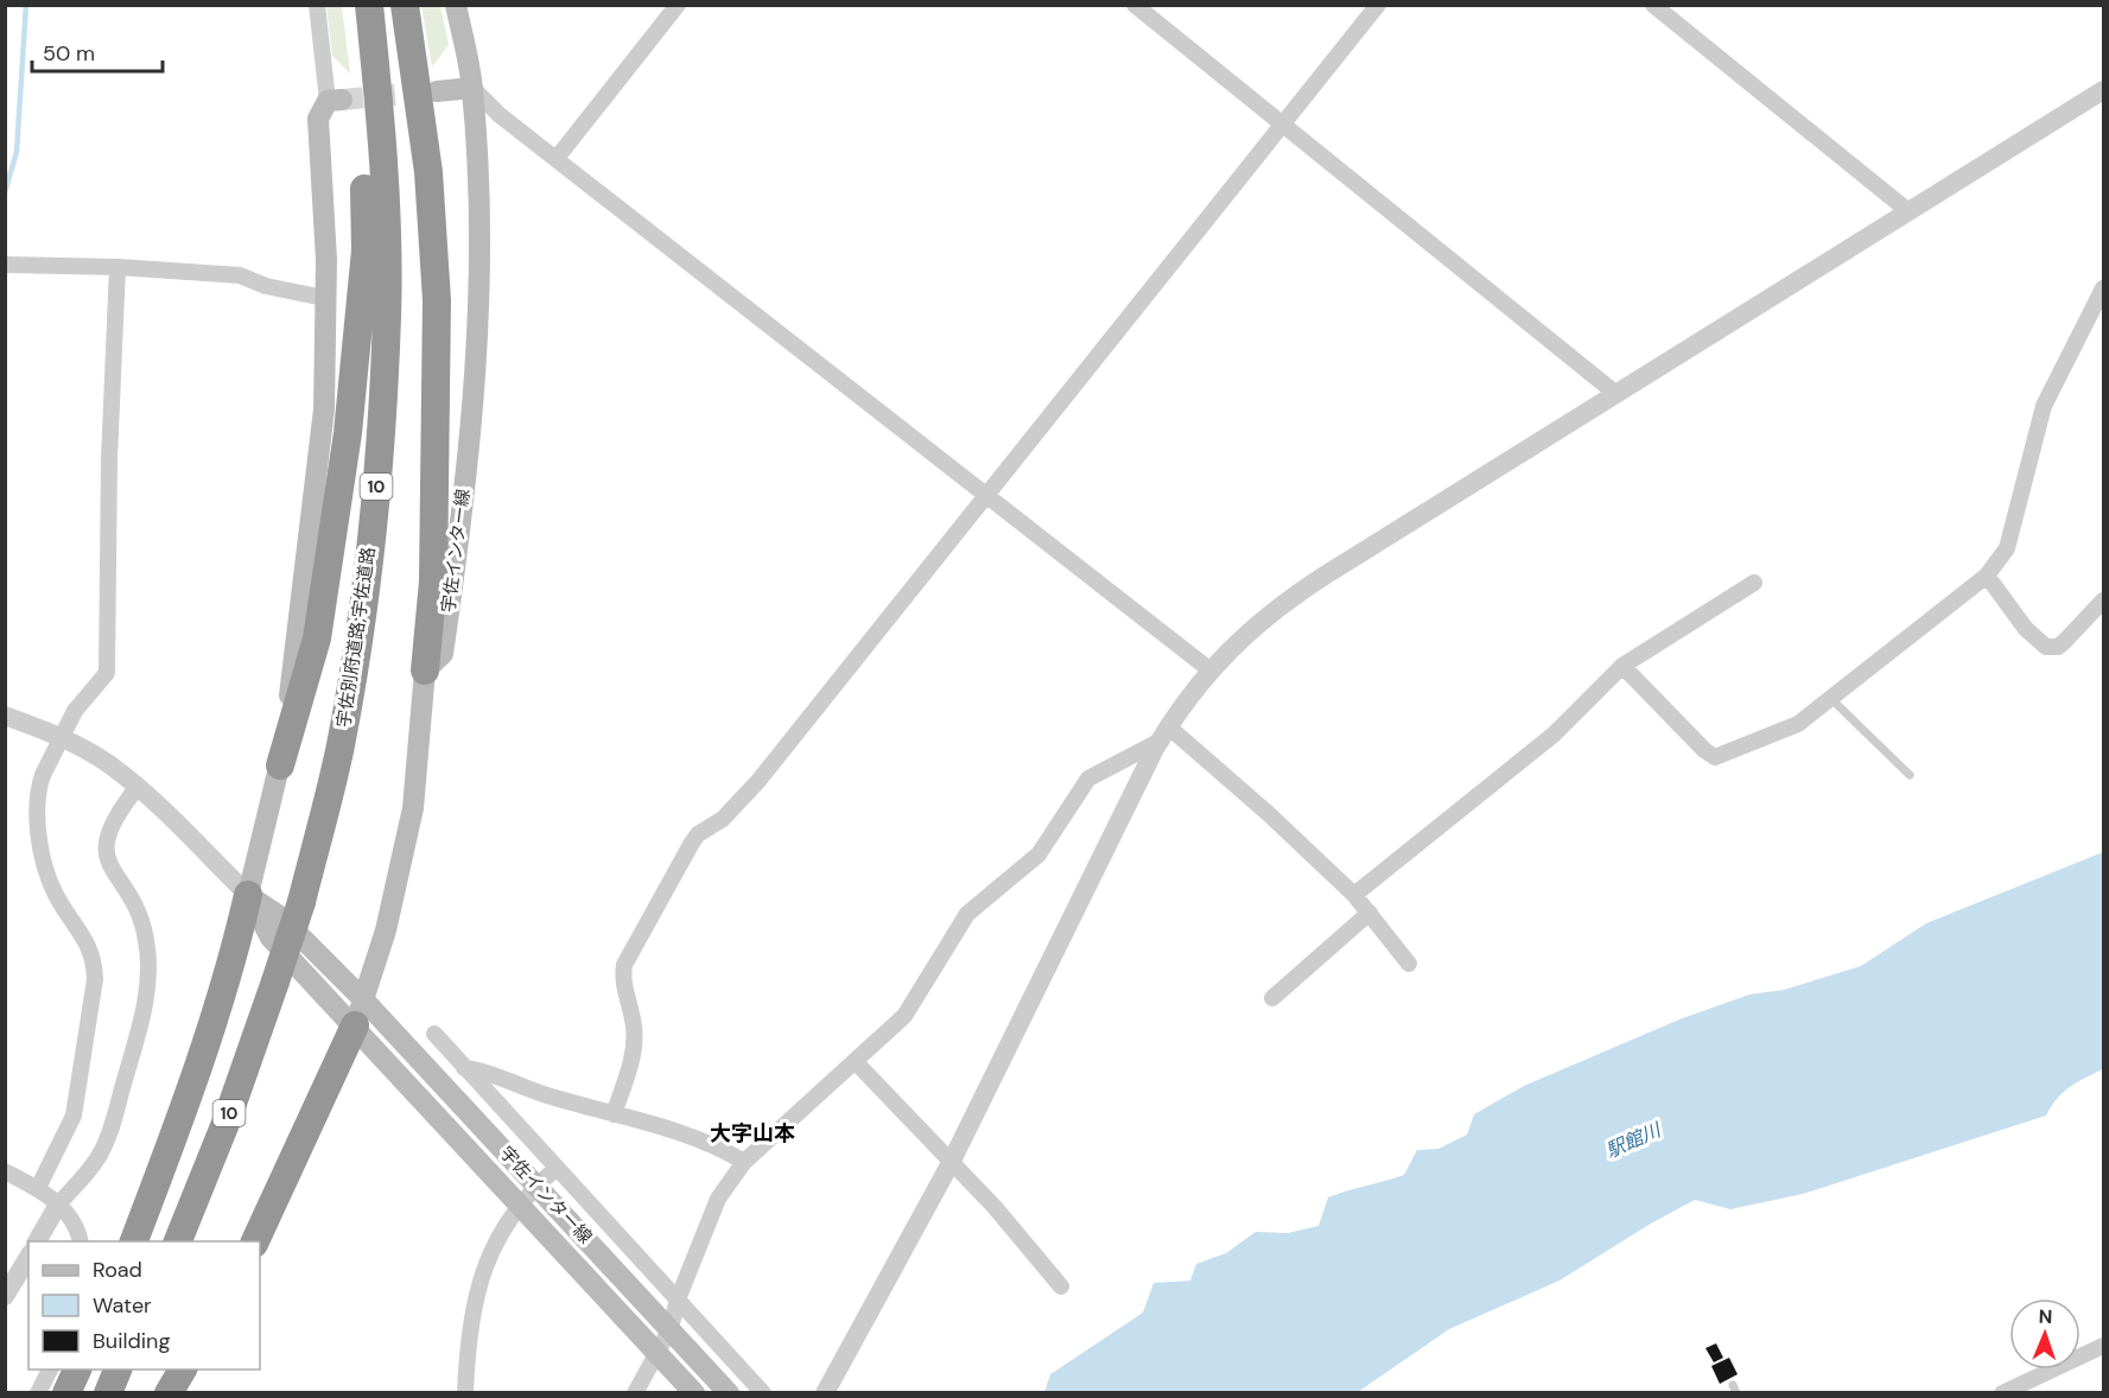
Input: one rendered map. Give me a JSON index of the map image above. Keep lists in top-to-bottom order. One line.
{"streets":{"highway":["10","宇佐別府道路;宇佐道路"],"main road":["宇佐インター線"]},"districts":["大字山本"],"water":["駅館川"],"legend":["Road","Water","Building"],"scale_bar":"50 m","north":"top"}
